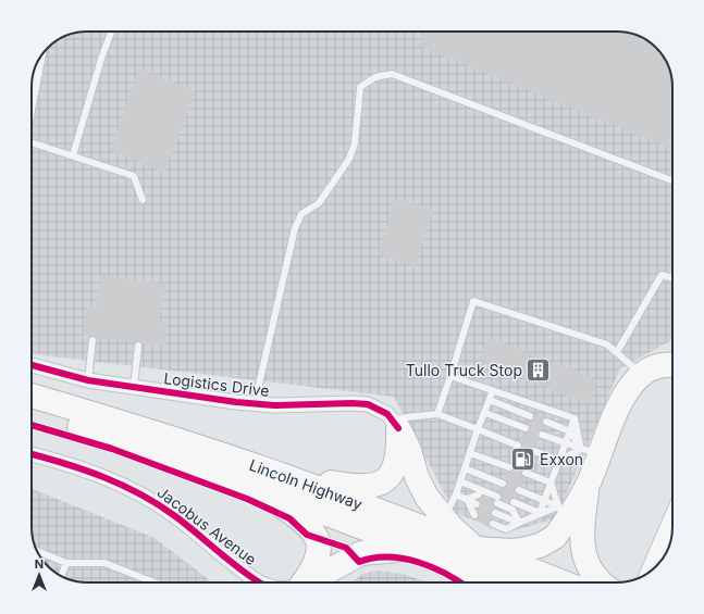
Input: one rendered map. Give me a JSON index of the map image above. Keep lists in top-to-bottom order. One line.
{"streets":{"highway":["Lincoln Highway"],"street":["Logistics Drive","Jacobus Avenue"]},"places":{"building":["Tullo Truck Stop"],"fuel station":["Exxon"]},"north":"top"}
